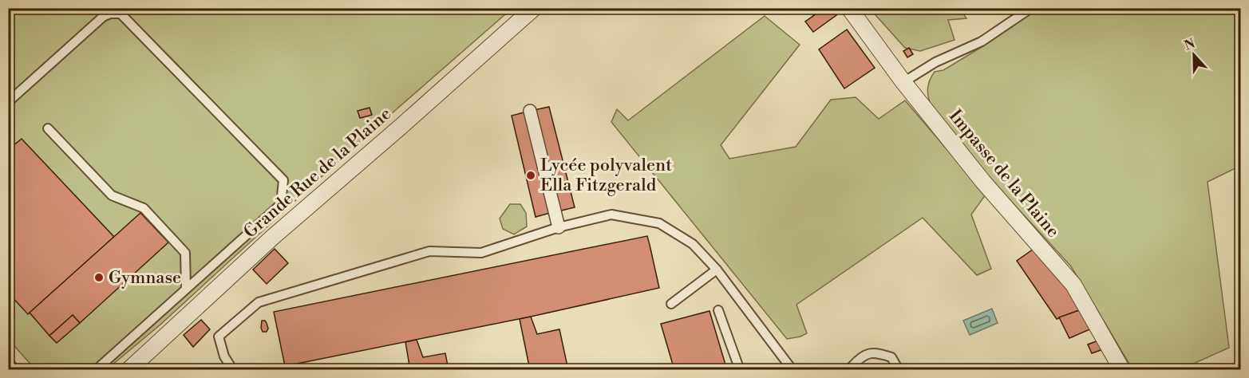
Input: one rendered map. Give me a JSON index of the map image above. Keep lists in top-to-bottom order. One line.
{"streets":{"street":["Grande Rue de la Plaine","Impasse de la Plaine"]},"places":["Lycée polyvalent Ella Fitzgerald","Gymnase"],"north":"top"}
